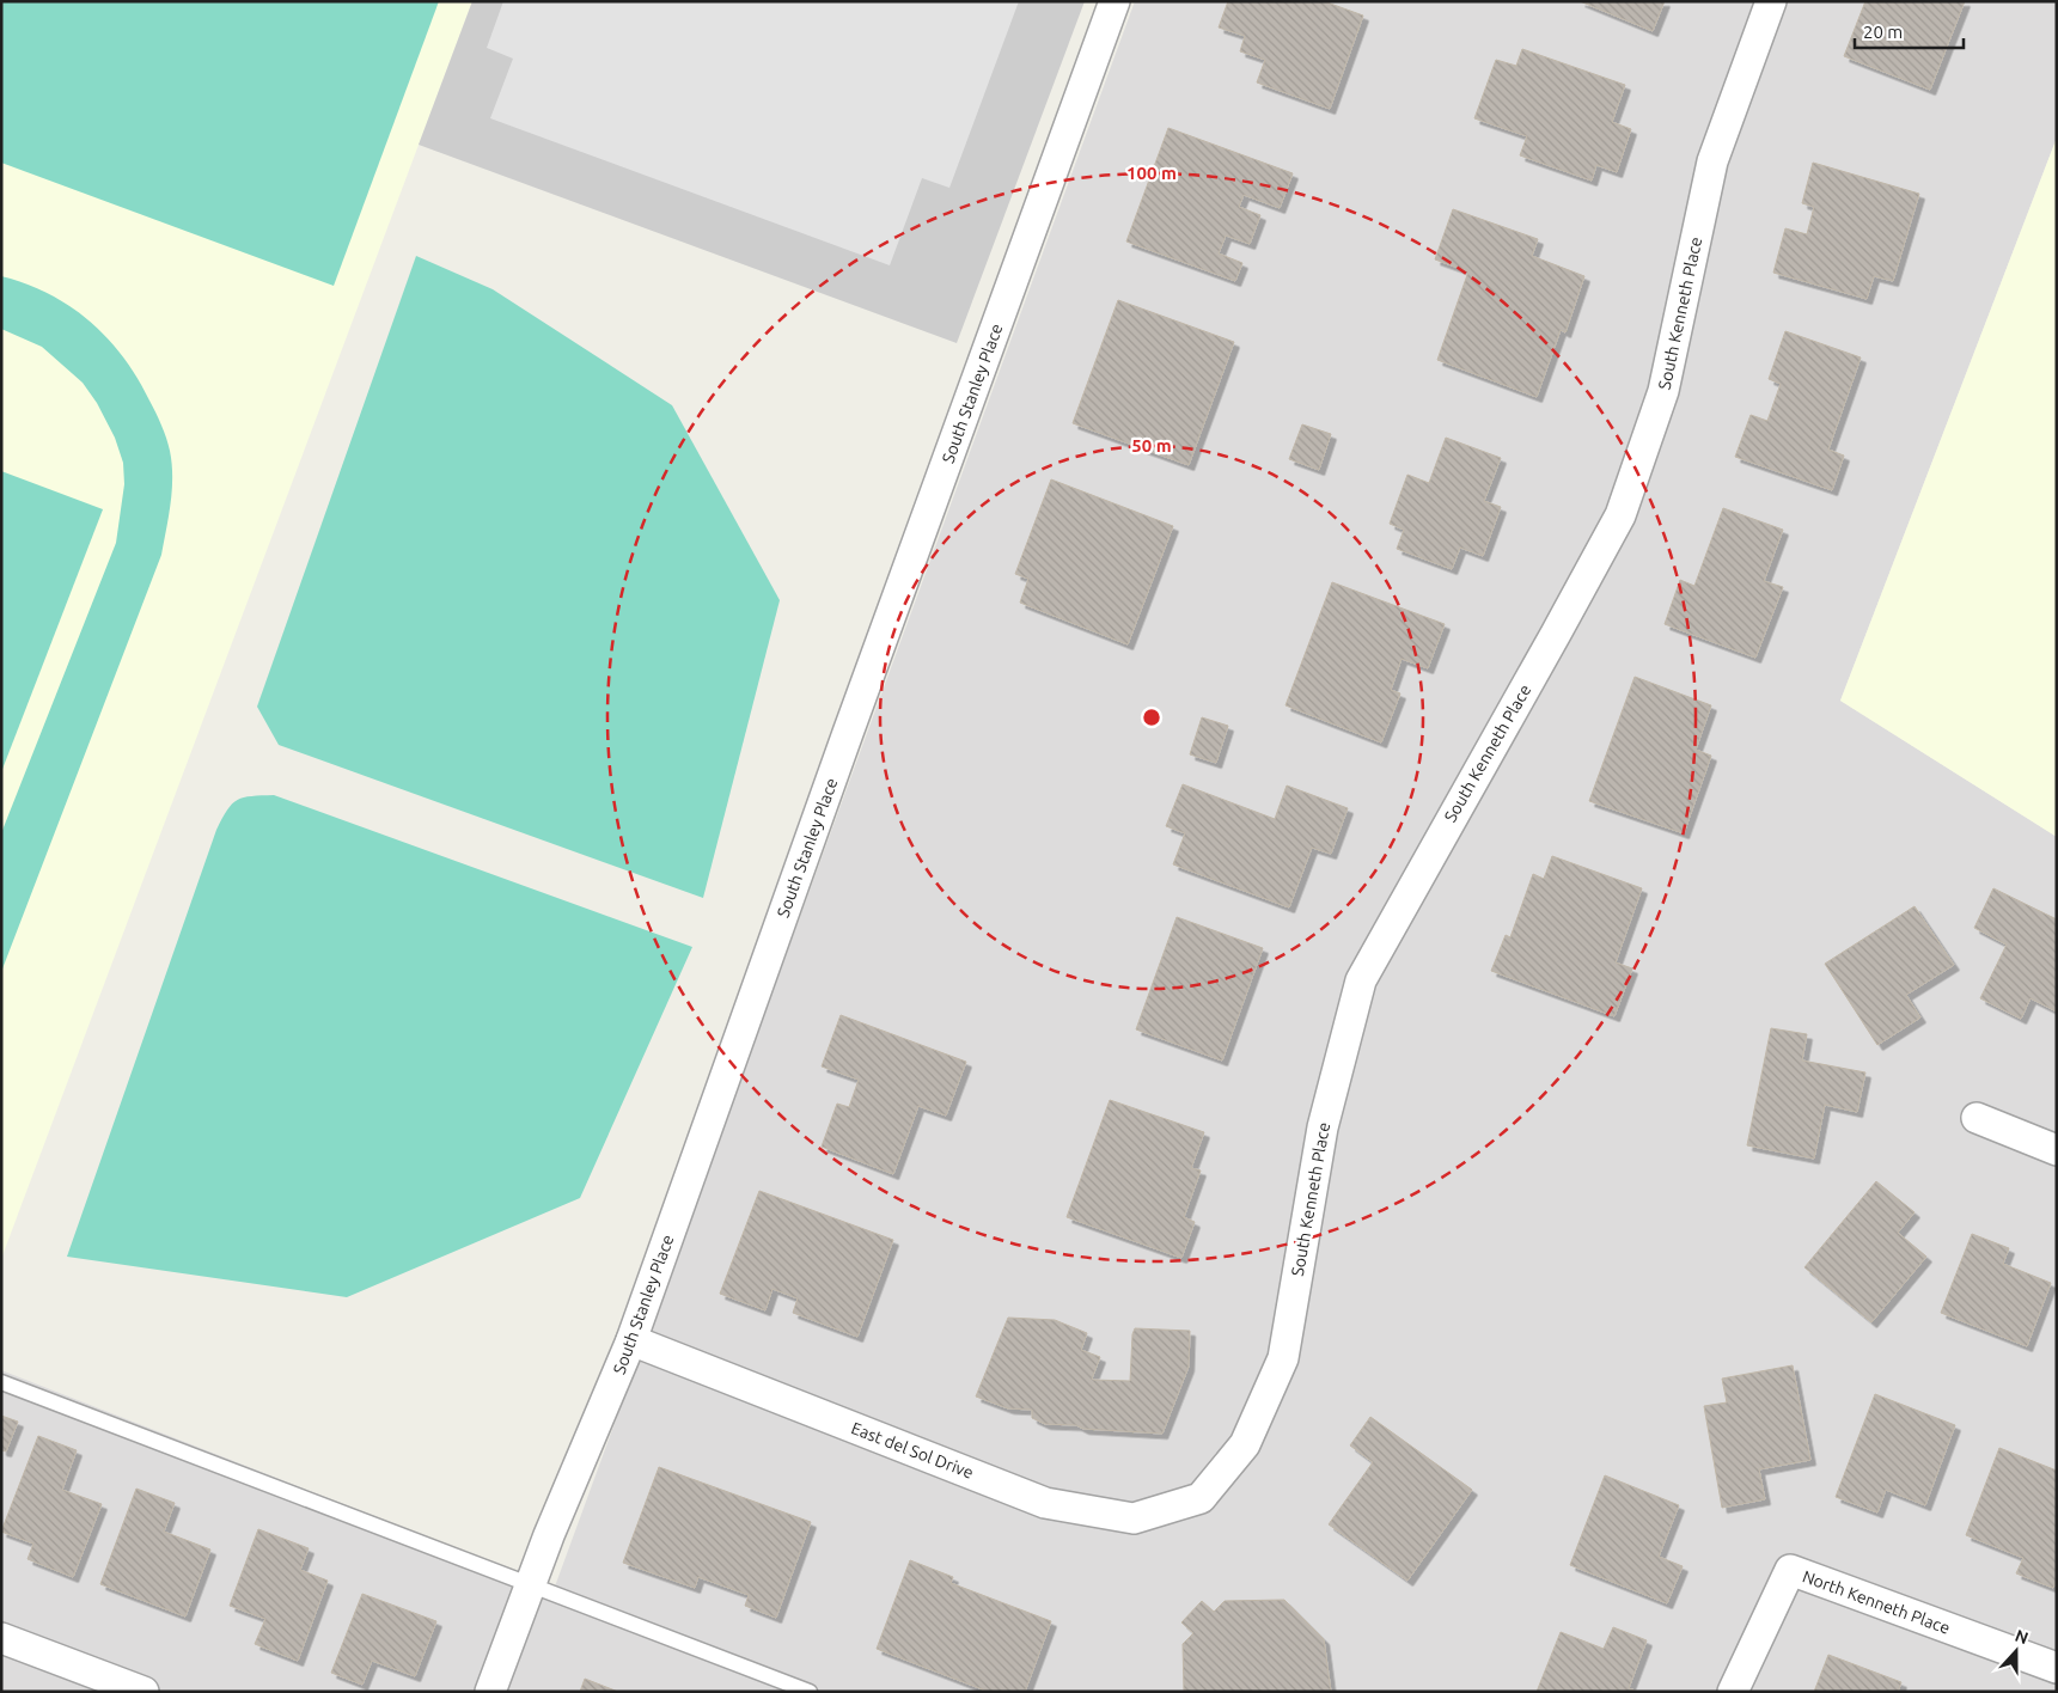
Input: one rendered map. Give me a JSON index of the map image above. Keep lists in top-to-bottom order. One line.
{"streets":{"street":["South Kenneth Place","South Stanley Place","East del Sol Drive","North Kenneth Place"]},"crossings":[["South Kenneth Place","East del Sol Drive"],["South Stanley Place","East del Sol Drive"]],"scale_bar":"20 m","north":"top","rings":["100 m","50 m"]}
